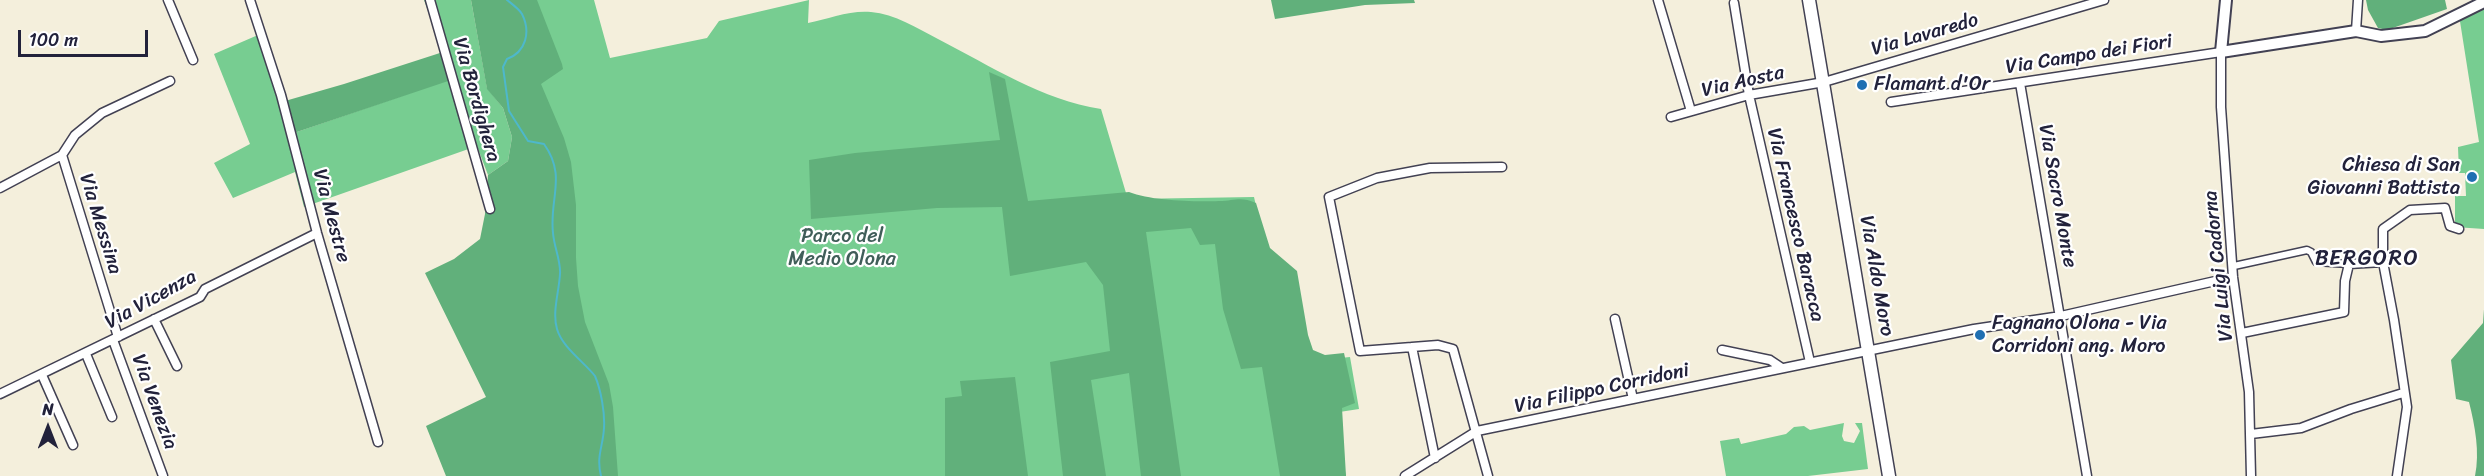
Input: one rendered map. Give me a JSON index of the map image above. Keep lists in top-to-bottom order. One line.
{"streets":{"main road":["Via Aldo Moro"],"street":["Via Lavaredo","Via Campo dei Fiori","Via Aosta","Via Bordighera","Via Sacro Monte","Via Mestre","Via Messina","Via Francesco Baracca","Via Luigi Cadorna","Via Vicenza","Via Filippo Corridoni","Via Venezia"]},"crossings":[["Via Lavaredo","Via Aosta"],["Via Lavaredo","Via Aldo Moro"],["Via Campo dei Fiori","Via Sacro Monte"],["Via Campo dei Fiori","Via Luigi Cadorna"],["Via Aosta","Via Francesco Baracca"],["Via Aosta","Via Aldo Moro"],["Via Sacro Monte","Via Filippo Corridoni"],["Via Mestre","Via Vicenza"],["Via Messina","Via Vicenza"],["Via Messina","Via Venezia"],["Via Francesco Baracca","Via Filippo Corridoni"],["Via Luigi Cadorna","Via Filippo Corridoni"],["Via Aldo Moro","Via Filippo Corridoni"],["Via Vicenza","Via Venezia"]],"districts":["BERGORO"],"parks":["Parco del Medio Olona"],"places":["Flamant d'Or","Chiesa di San Giovanni Battista","Fagnano Olona - Via Corridoni ang. Moro"],"scale_bar":"100 m","north":"top"}
